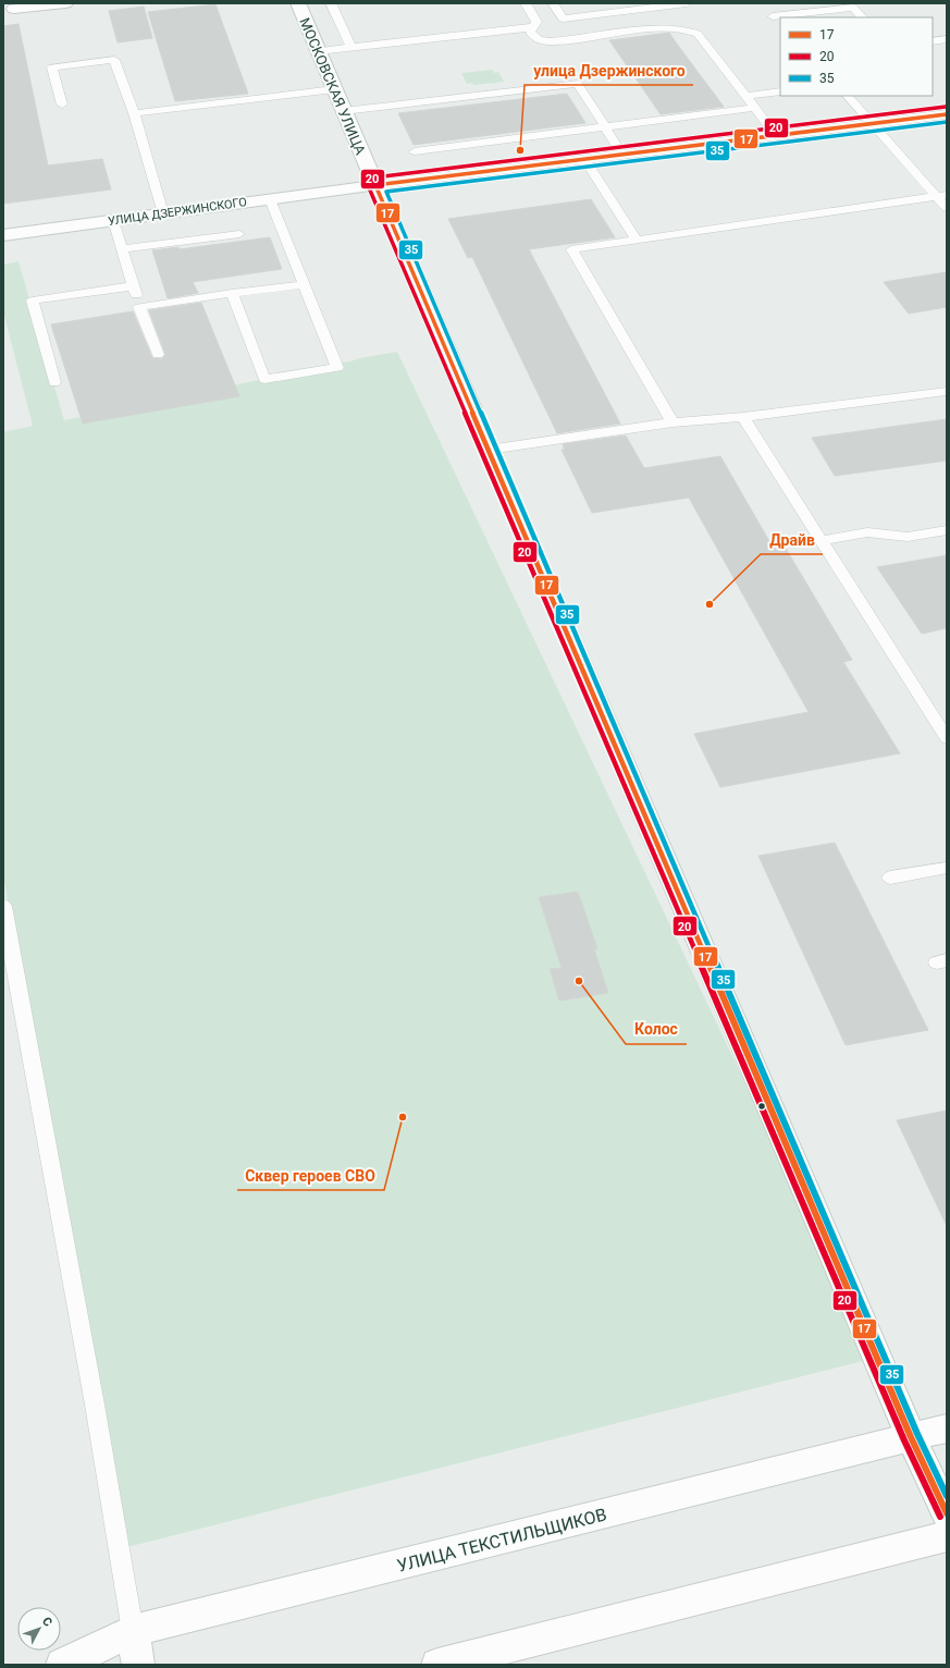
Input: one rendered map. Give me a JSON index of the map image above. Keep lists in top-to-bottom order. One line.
{"streets":{"street":["МОСКОВСКАЯ УЛИЦА","УЛИЦА ДЗЕРЖИНСКОГО","УЛИЦА ТЕКСТИЛЬЩИКОВ"]},"crossings":[["МОСКОВСКАЯ УЛИЦА","УЛИЦА ДЗЕРЖИНСКОГО"],["МОСКОВСКАЯ УЛИЦА","УЛИЦА ТЕКСТИЛЬЩИКОВ"]],"places":["улица Дзержинского","Драйв","Колос","Сквер героев СВО"],"lines":["transit line 20","transit line 17","transit line 35"],"legend":["17","20","35"],"north":"top right"}
